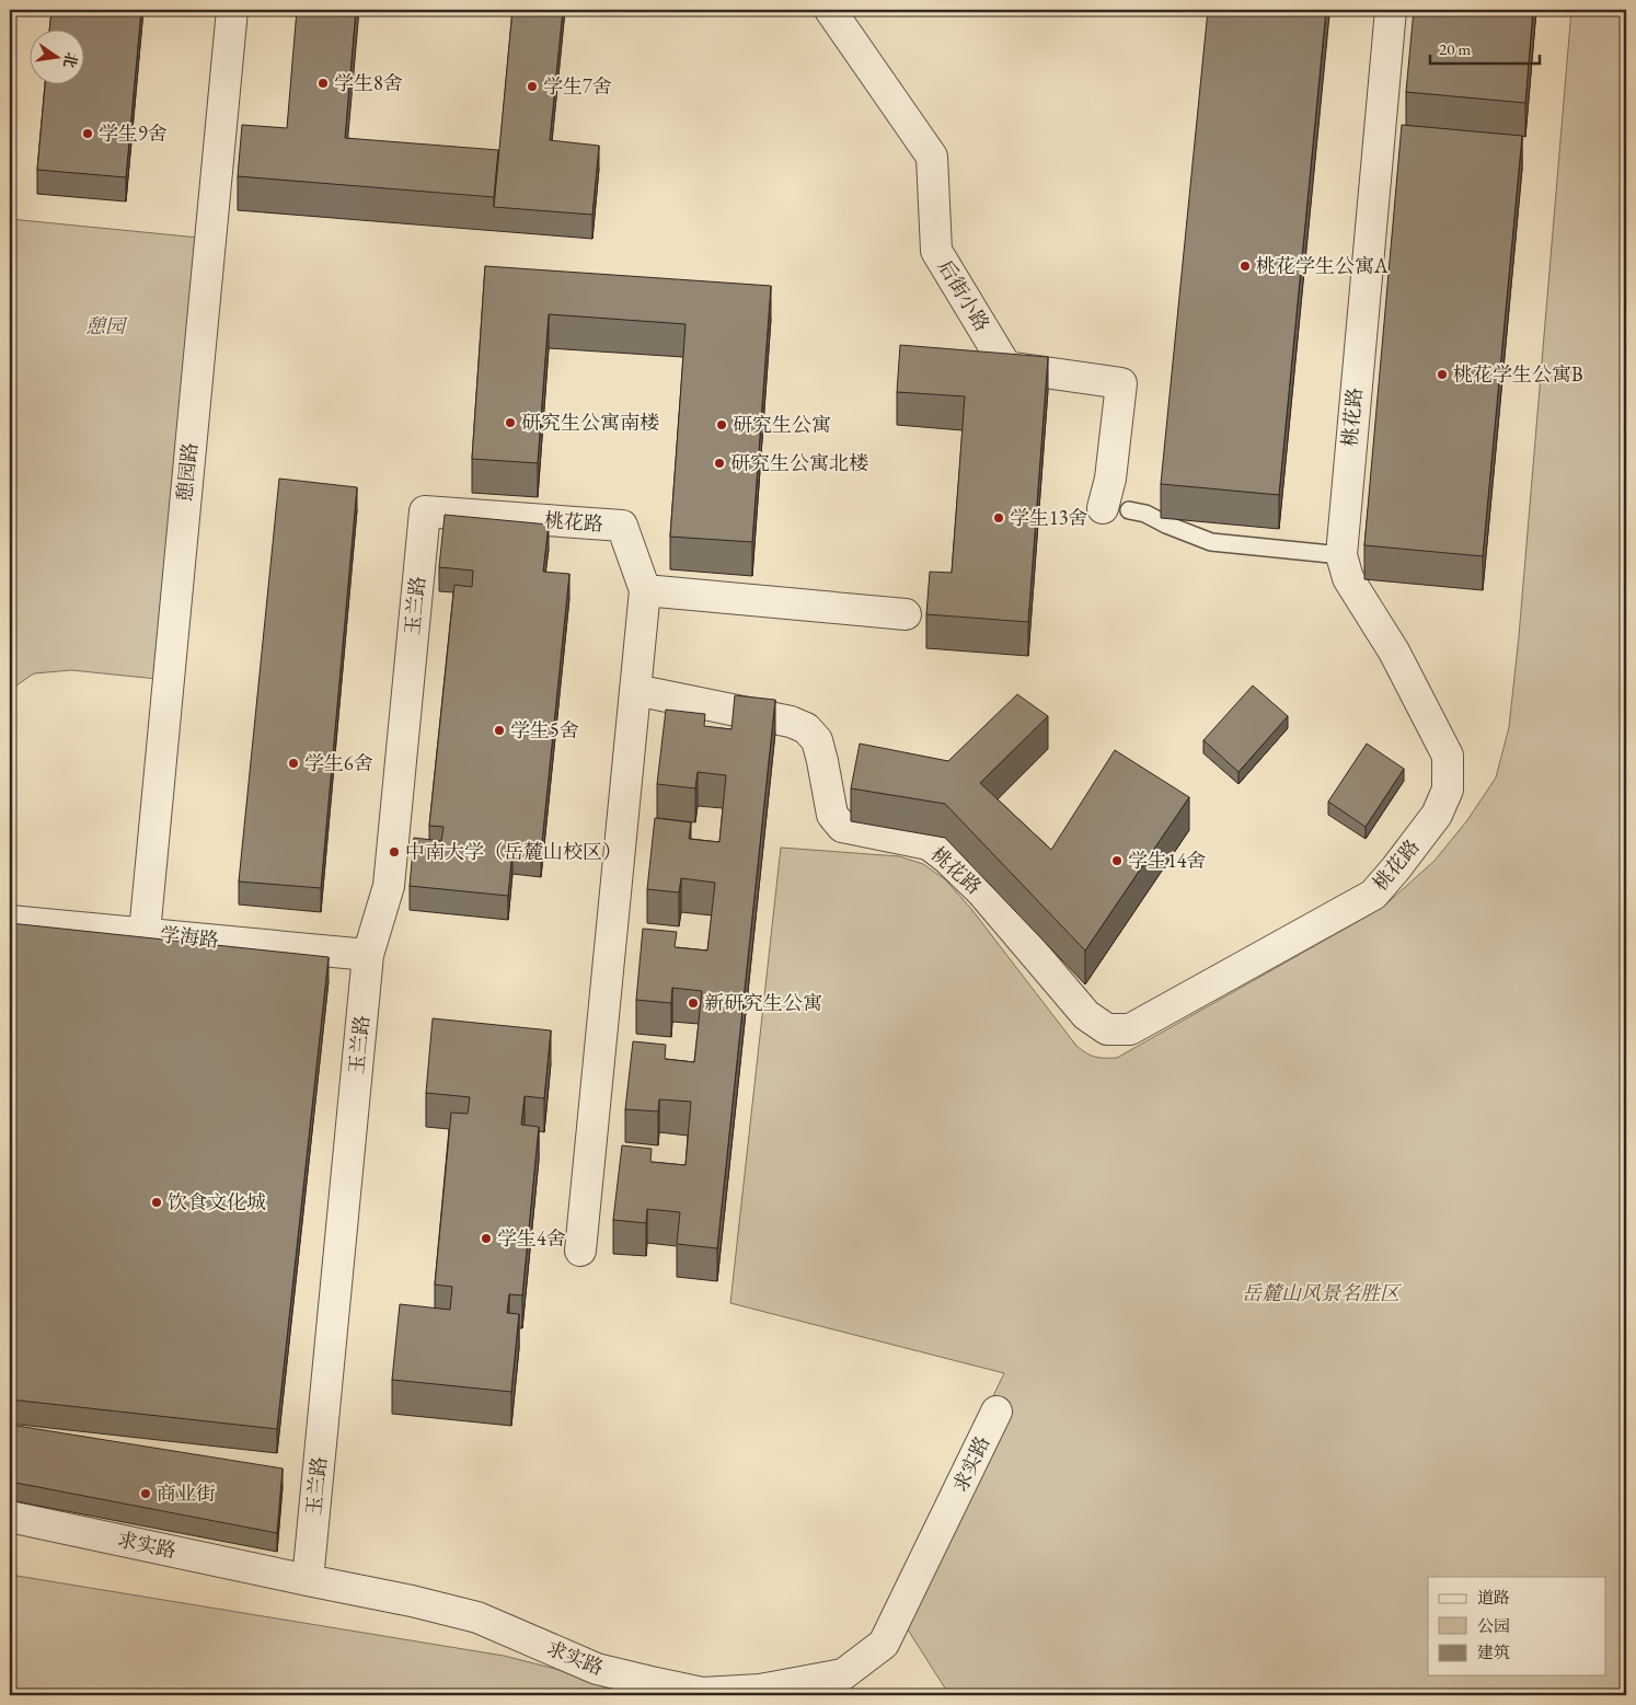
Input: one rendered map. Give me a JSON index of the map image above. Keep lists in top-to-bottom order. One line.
{"streets":{"street":["后街小路","桃花路","憩园路","玉兰路","学海路","求实路"]},"crossings":[["桃花路","玉兰路"],["憩园路","学海路"],["玉兰路","学海路"],["玉兰路","求实路"]],"parks":["憩园","岳麓山风景名胜区"],"places":["学生8舍","学生7舍","学生9舍","桃花学生公寓A","桃花学生公寓B","研究生公寓南楼","研究生公寓","研究生公寓北楼","学生13舍","学生5舍","学生6舍","中南大学（岳麓山校区）","学生14舍","新研究生公寓","饮食文化城","学生4舍","商业街"],"legend":["道路","公园","建筑"],"scale_bar":"20 m","north":"right"}
